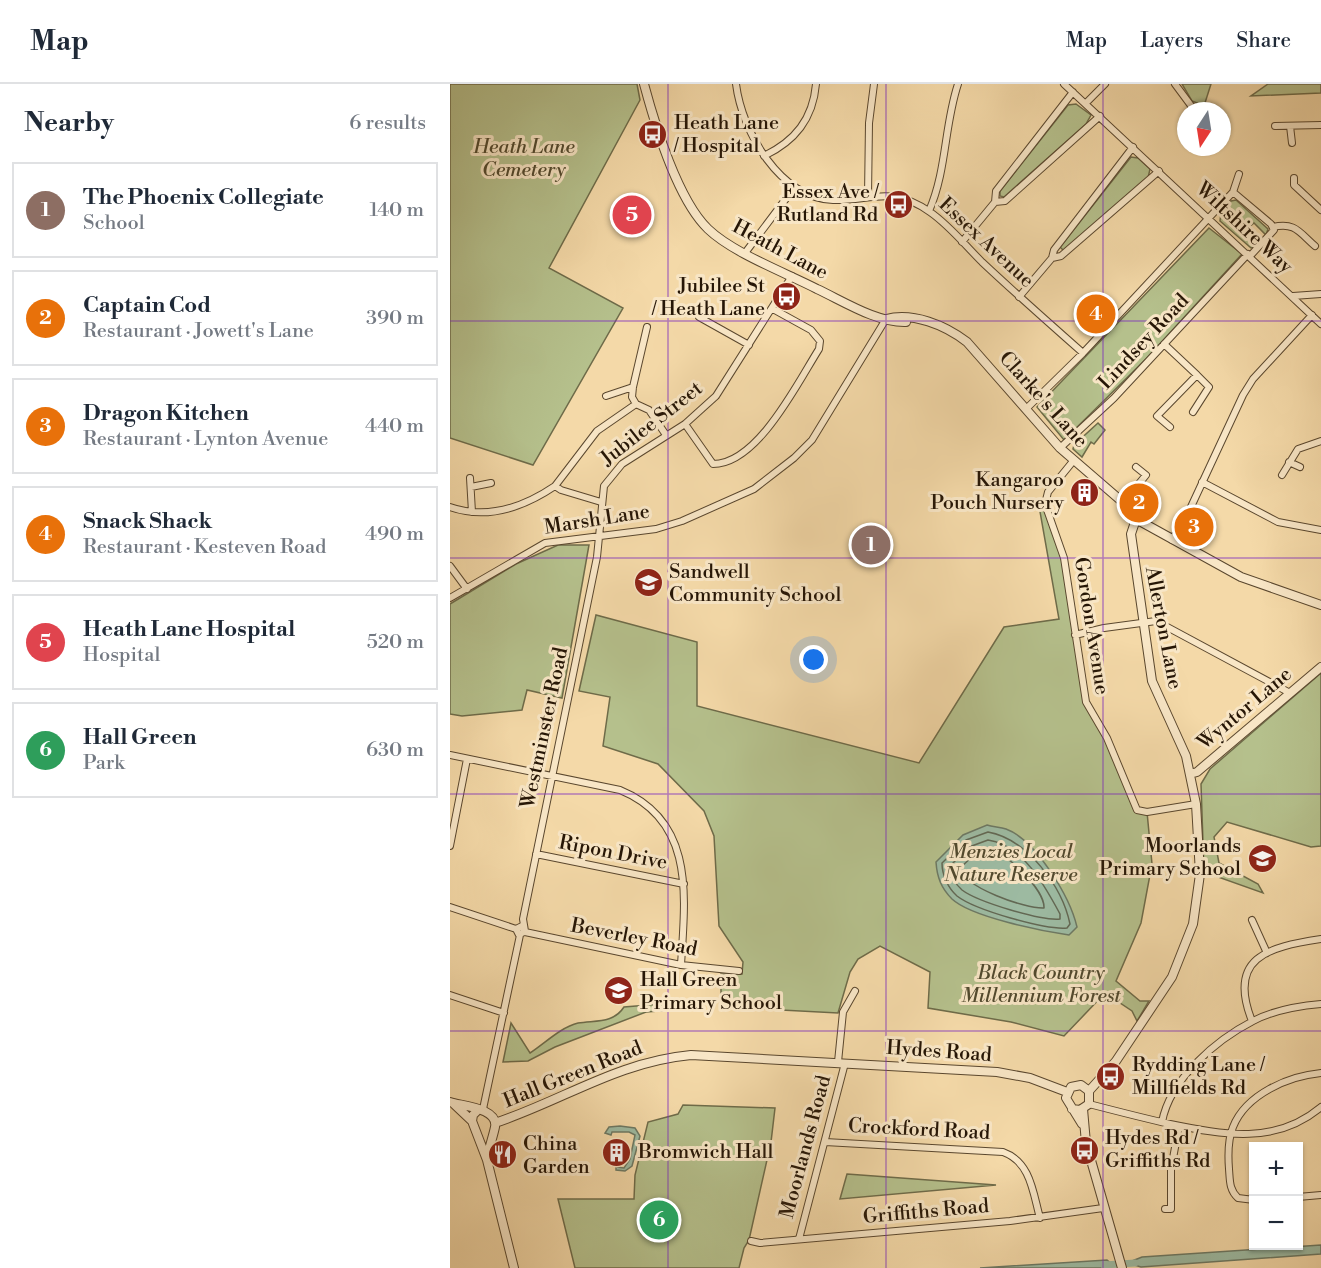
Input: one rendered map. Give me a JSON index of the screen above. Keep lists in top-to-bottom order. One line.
{"streets":{"street":["Wiltshire Way","Essex Avenue","Heath Lane","Lindsey Road","Clarke's Lane","Jubilee Street","Marsh Lane","Gordon Avenue","Allerton Lane","Wyntor Lane","Westminster Road","Ripon Drive","Beverley Road","Hydes Road","Hall Green Road","Crockford Road","Moorlands Road","Griffiths Road"]},"crossings":[["Wiltshire Way","Lindsey Road"],["Heath Lane","Clarke's Lane"],["Heath Lane","Jubilee Street"],["Heath Lane","Marsh Lane"],["Lindsey Road","Clarke's Lane"],["Clarke's Lane","Marsh Lane"],["Clarke's Lane","Gordon Avenue"],["Clarke's Lane","Allerton Lane"],["Jubilee Street","Marsh Lane"],["Jubilee Street","Westminster Road"],["Marsh Lane","Westminster Road"],["Gordon Avenue","Allerton Lane"],["Allerton Lane","Wyntor Lane"],["Allerton Lane","Hydes Road"],["Westminster Road","Ripon Drive"],["Westminster Road","Beverley Road"],["Westminster Road","Hall Green Road"],["Hydes Road","Hall Green Road"],["Hydes Road","Moorlands Road"],["Crockford Road","Moorlands Road"],["Crockford Road","Griffiths Road"],["Moorlands Road","Griffiths Road"]],"parks":["Heath Lane Cemetery","Menzies Local Nature Reserve","Black Country Millennium Forest"],"places":{"bus stop":["Heath Lane / Hospital","Essex Ave / Rutland Rd","Jubilee St / Heath Lane","Rydding Lane / Millfields Rd","Hydes Rd / Griffiths Rd"],"building":["Kangaroo Pouch Nursery","Bromwich Hall"],"school or university":["Sandwell Community School","Moorlands Primary School","Hall Green Primary School"],"restaurant":["China Garden"]},"north":"bottom","page":{"header":"Map","nav":["Map","Layers","Share"],"heading":["Nearby","6 results"],"list":[{"mark":"1","name":"The Phoenix Collegiate","note":"School","value":"140 m"},{"mark":"2","name":"Captain Cod","note":"Restaurant · Jowett's Lane","value":"390 m"},{"mark":"3","name":"Dragon Kitchen","note":"Restaurant · Lynton Avenue","value":"440 m"},{"mark":"4","name":"Snack Shack","note":"Restaurant · Kesteven Road","value":"490 m"},{"mark":"5","name":"Heath Lane Hospital","note":"Hospital","value":"520 m"},{"mark":"6","name":"Hall Green","note":"Park","value":"630 m"}],"pins":["5","4","2","3","1","6"],"map_buttons":["+","−"]}}
